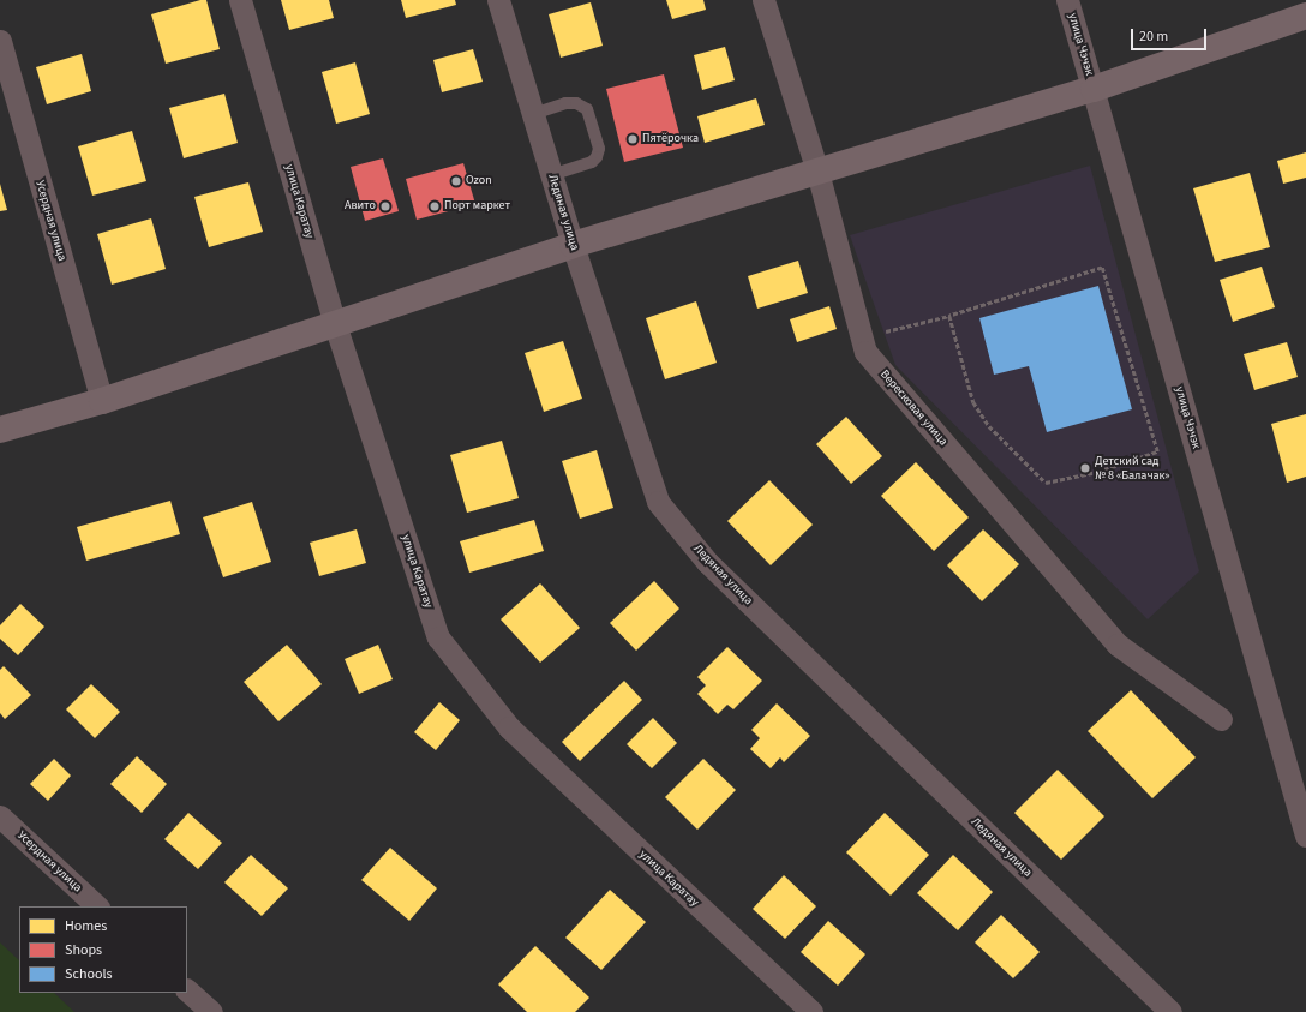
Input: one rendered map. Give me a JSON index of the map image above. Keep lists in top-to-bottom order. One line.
{"streets":{"street":["улица Чэчэк","улица Каратау","Ледяная улица","Усердная улица","Вересковая улица"]},"places":["Пятёрочка","Ozon","Авито","Порт маркет","Детский сад № 8 «Балачак»"],"legend":["Homes","Shops","Schools"],"scale_bar":"20 m"}
